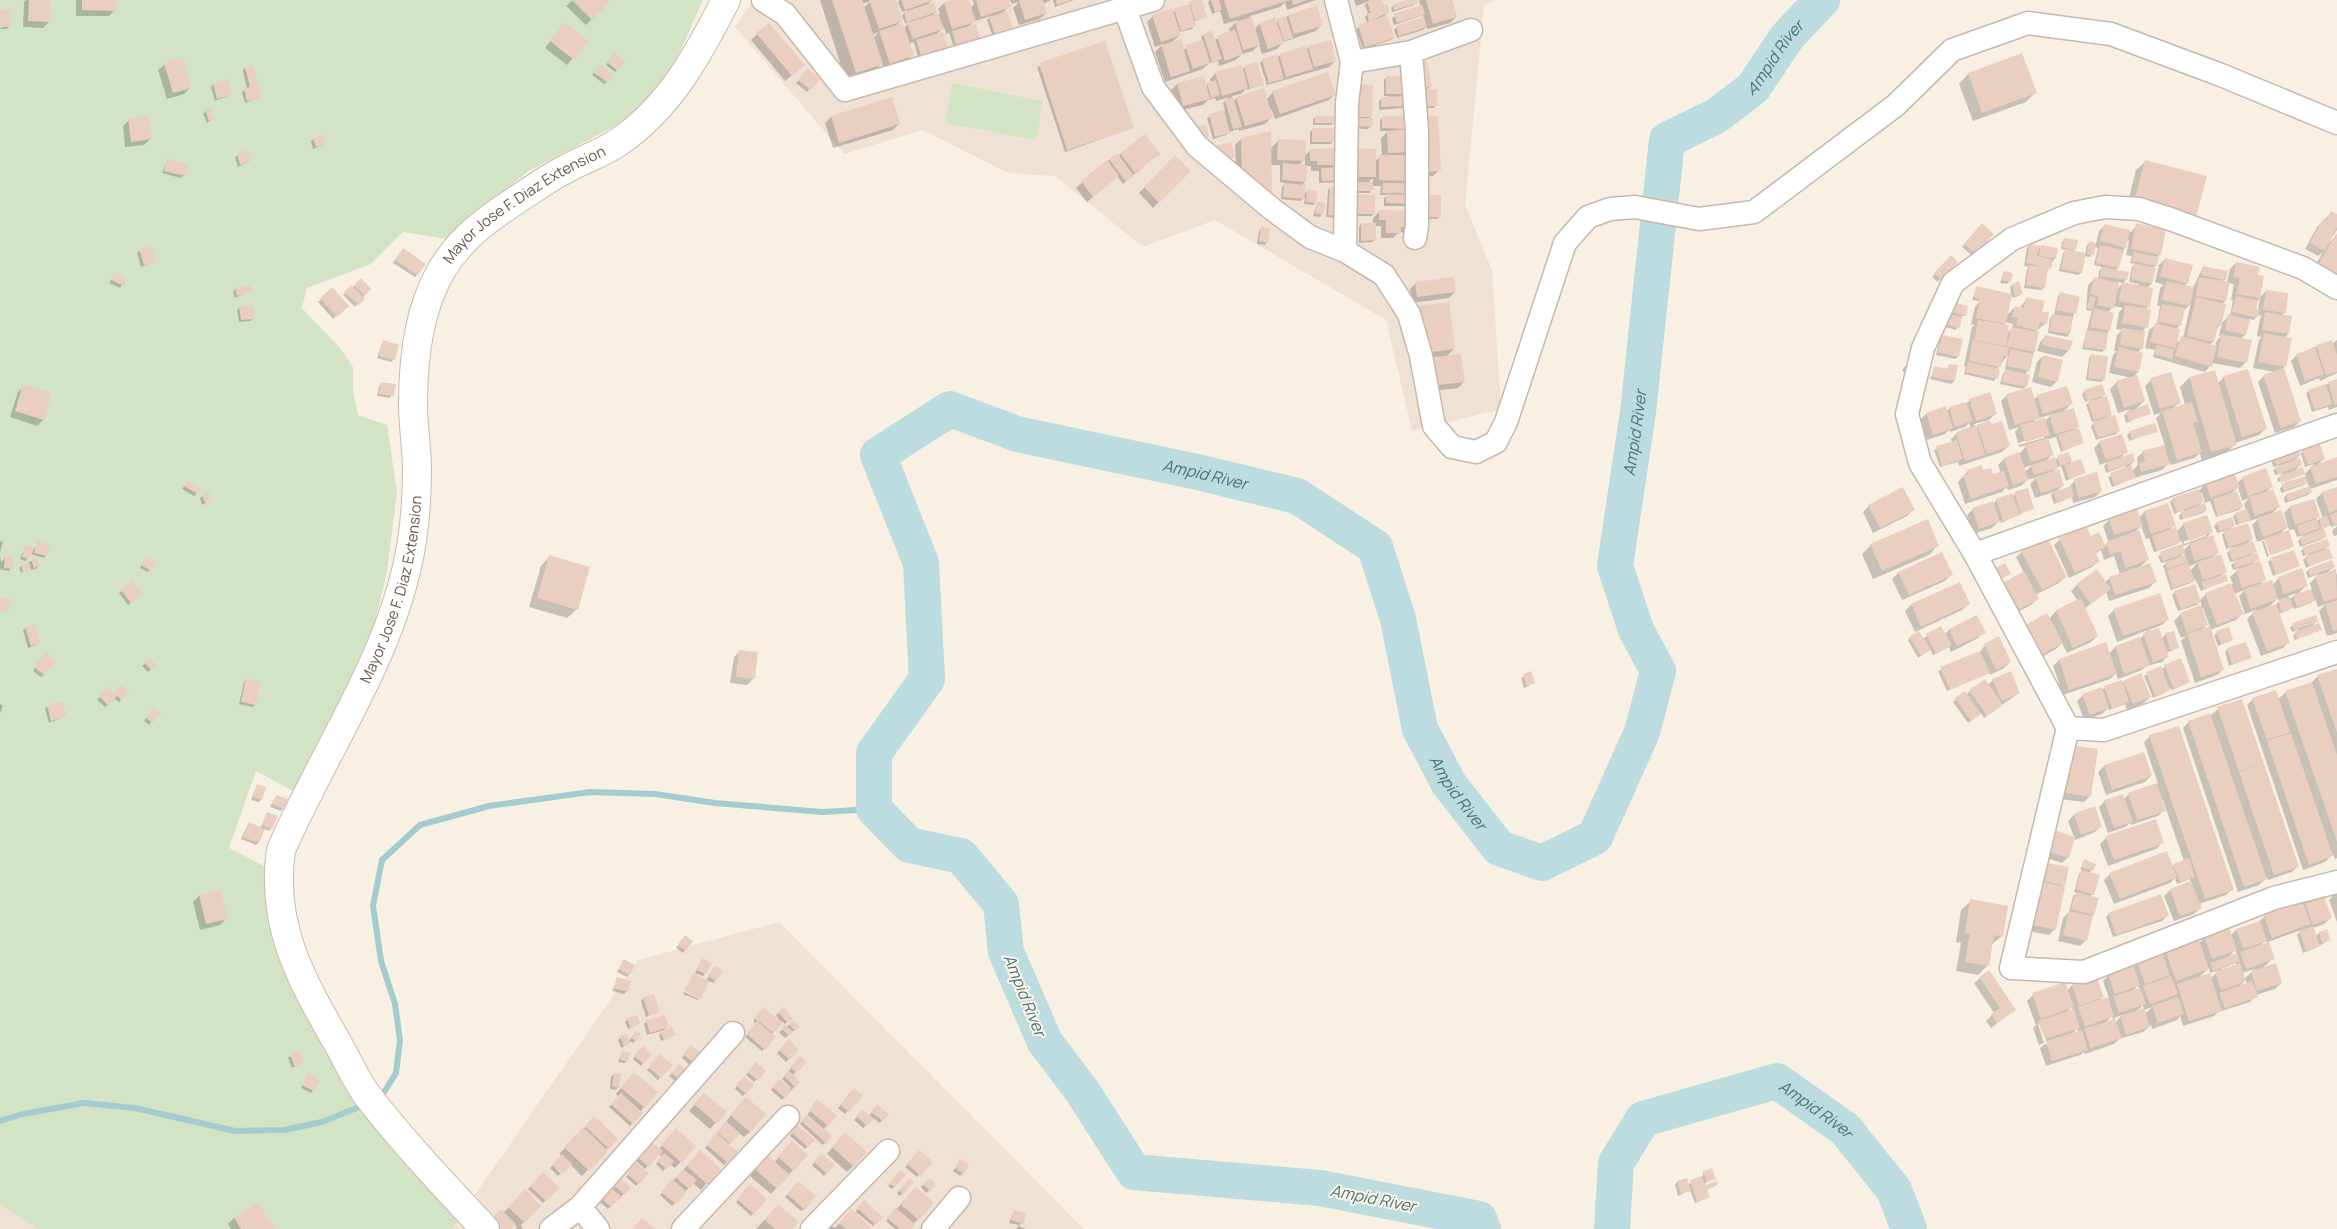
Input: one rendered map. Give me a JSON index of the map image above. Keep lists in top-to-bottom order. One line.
{"streets":{"street":["Mayor Jose F. Diaz Extension"]},"water":["Ampid River"]}
